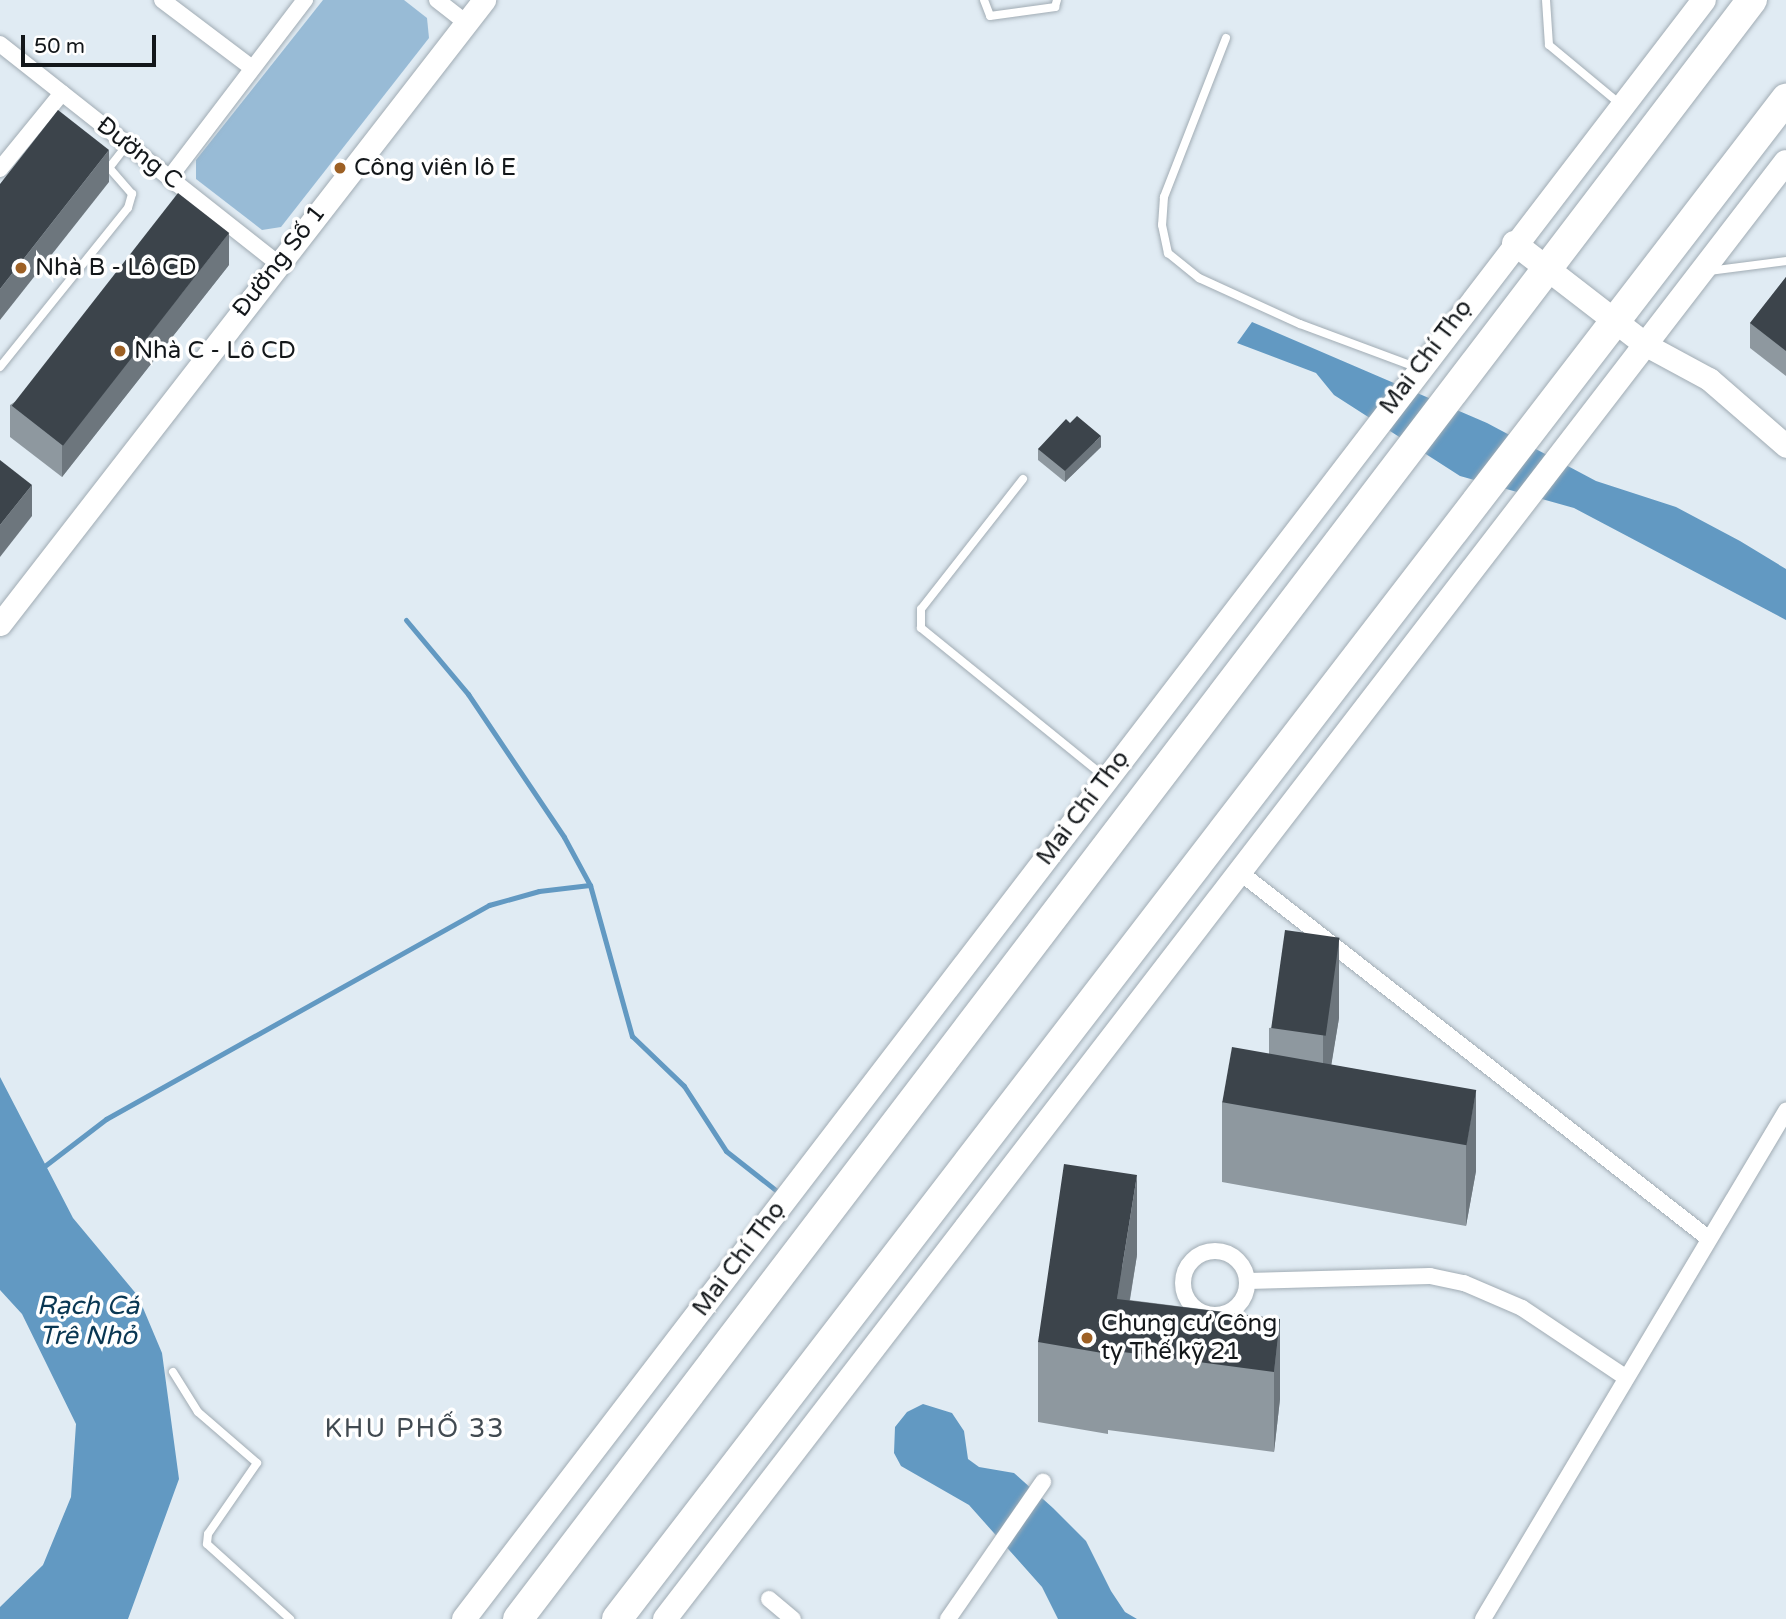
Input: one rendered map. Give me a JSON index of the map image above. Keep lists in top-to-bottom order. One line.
{"streets":{"highway":["Mai Chí Thọ"],"street":["Đường C","Đường Số 1"]},"crossings":[["Đường C","Đường Số 1"]],"districts":["KHU PHỐ 33"],"water":["Rạch Cá Trê Nhỏ"],"places":["Công viên lô E","Nhà B - Lô CD","Nhà C - Lô CD","Chung cư Công ty Thế kỹ 21"],"scale_bar":"50 m"}
